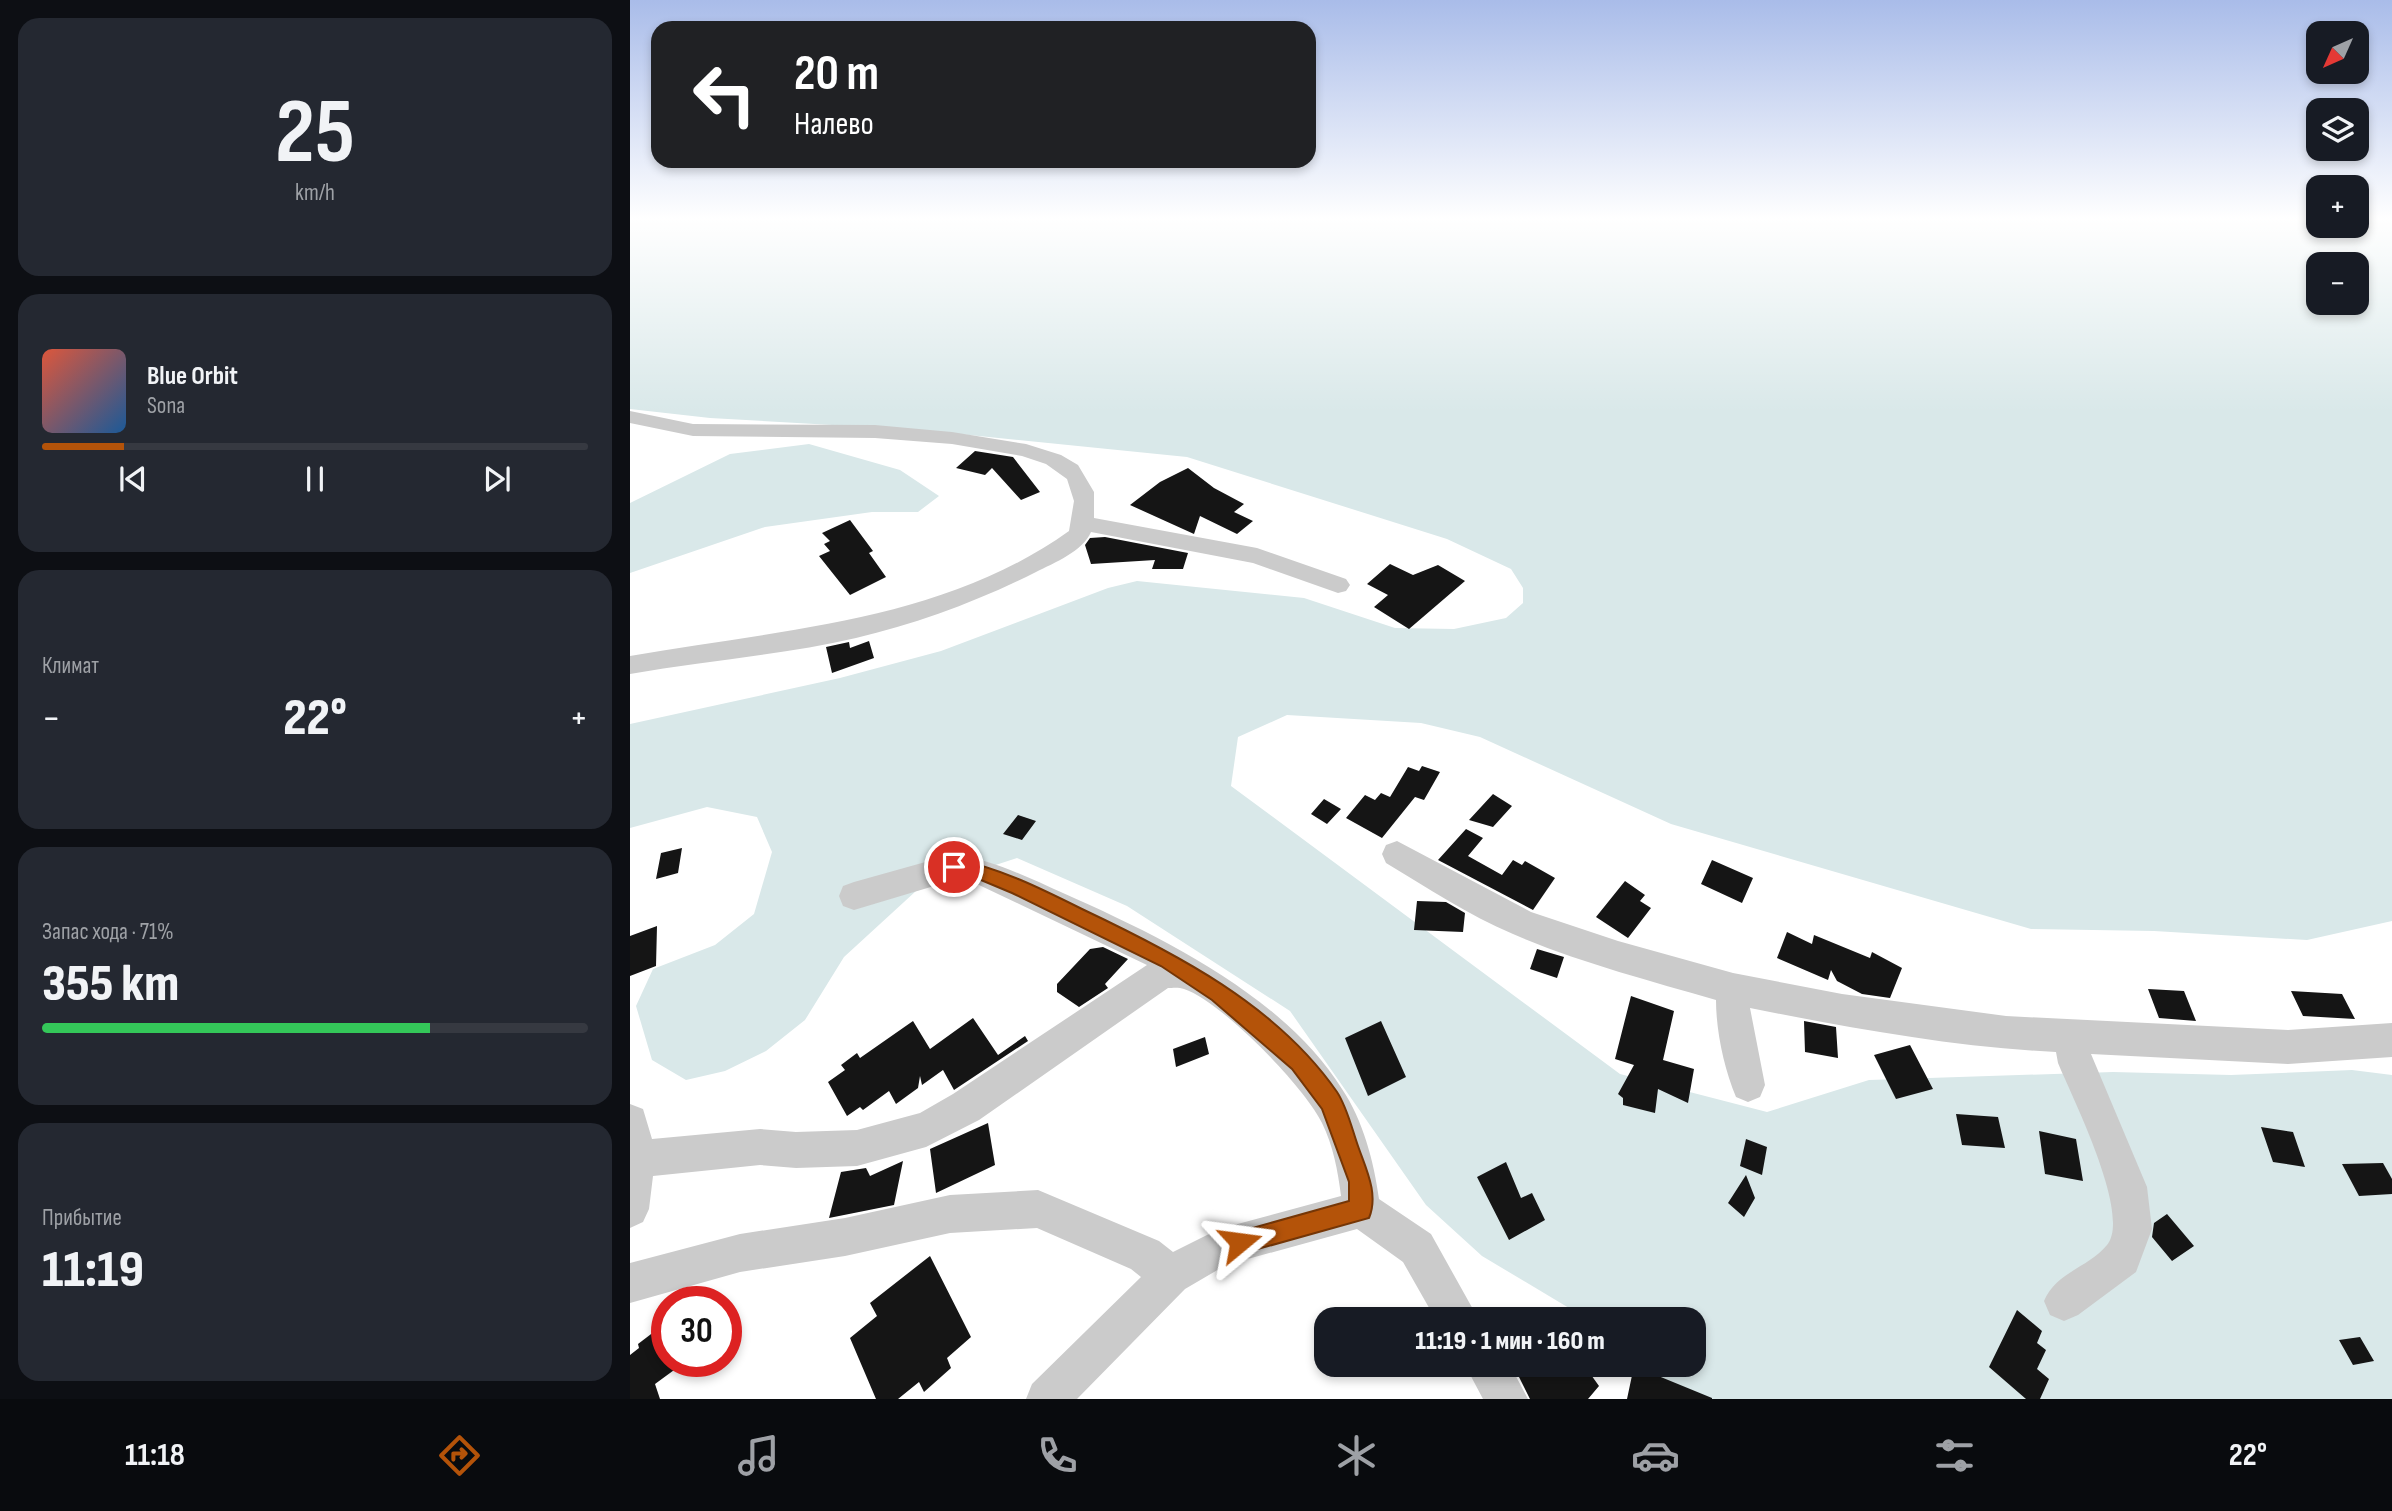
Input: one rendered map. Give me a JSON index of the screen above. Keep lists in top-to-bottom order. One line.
{"north":"bottom left","page":{"tile":[["25","km/h"],"Климат",["Запас хода · 71%","355 km"],["Прибытие","11:19"]],"map_buttons":["+","−"],"turn":["20 m","Налево"],"song":["Blue Orbit","Sona"],"heat":["−","22°","+"],"limit":"30","trip":"11:19 · 1 мин · 160 m","tabs":["11:18","22°"]}}
